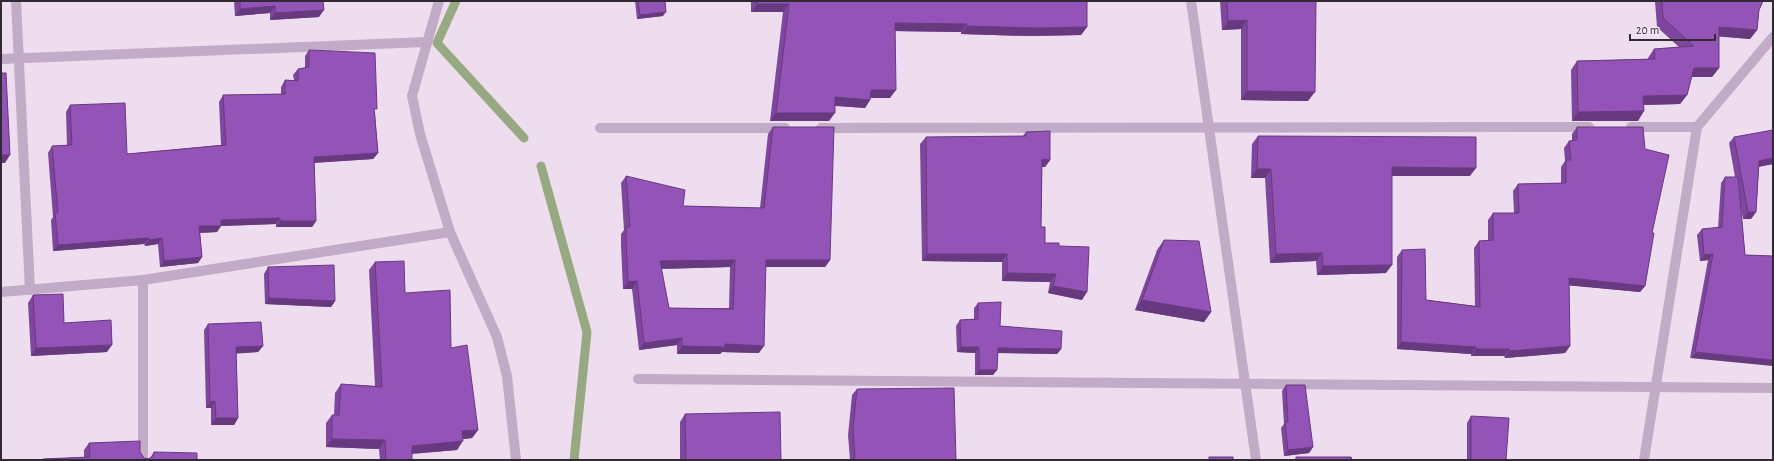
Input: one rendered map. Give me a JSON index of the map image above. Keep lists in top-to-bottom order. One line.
{"scale_bar":"20 m"}
